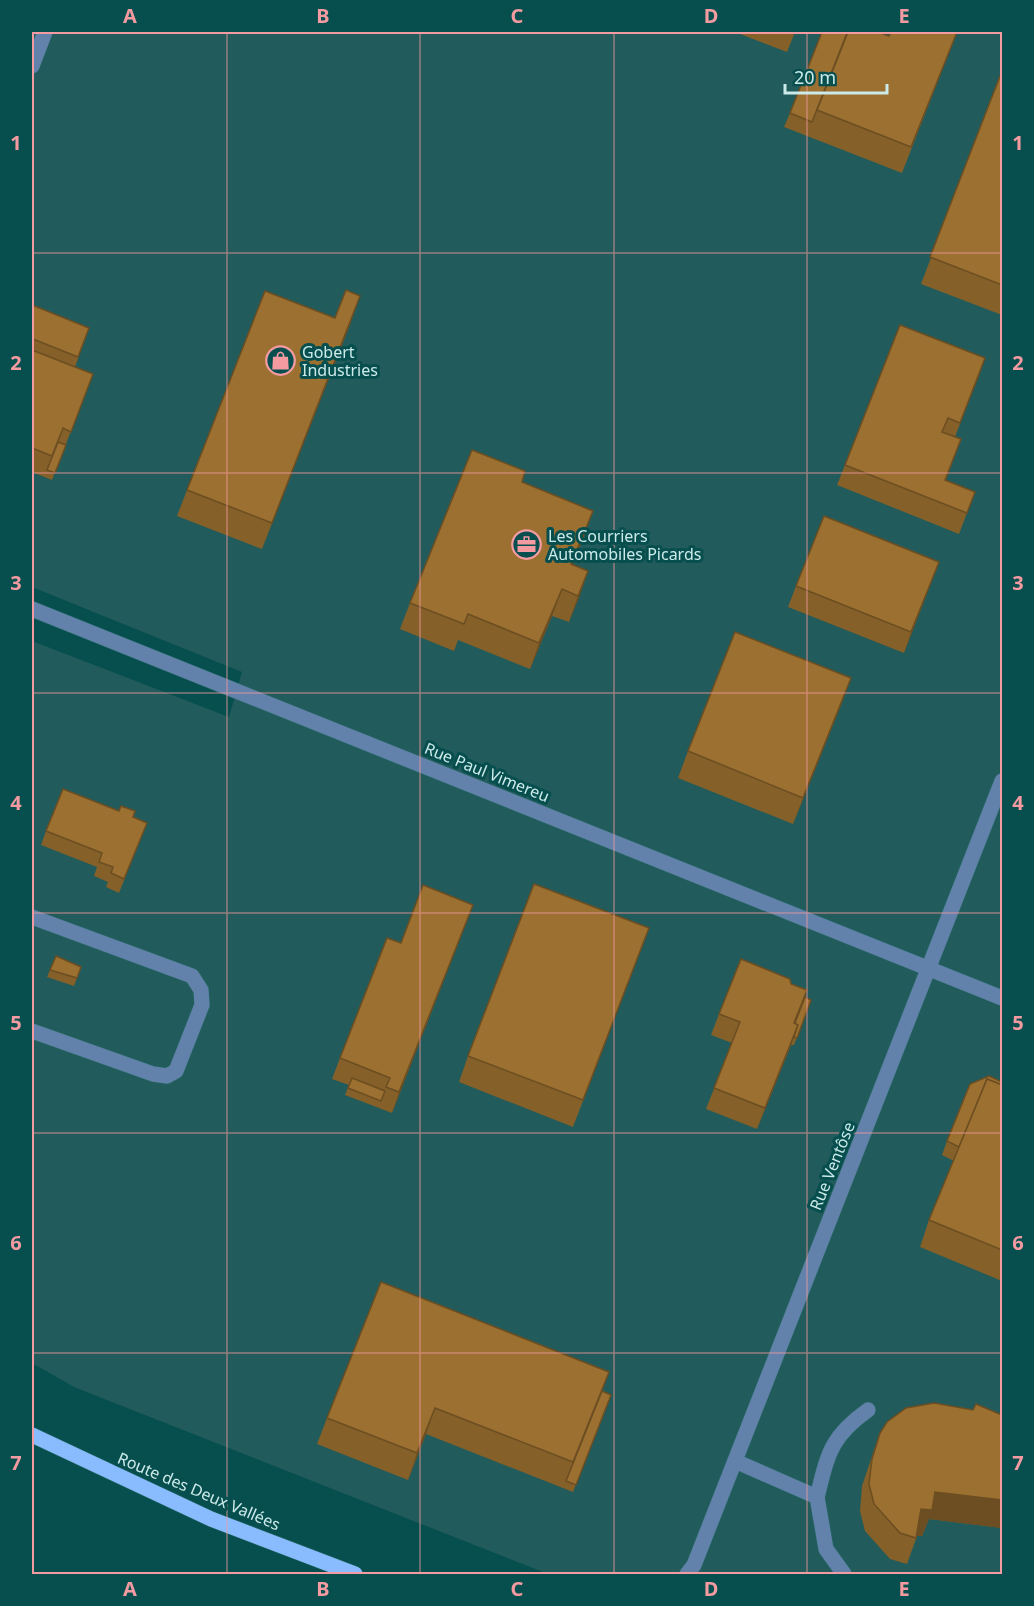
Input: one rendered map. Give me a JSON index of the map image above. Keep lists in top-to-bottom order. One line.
{"streets":{"main road":["Route des Deux Vallées"],"street":["Rue Paul Vimereu","Rue Ventôse"]},"crossings":[["Rue Paul Vimereu","Rue Ventôse"]],"places":{"shop":["Gobert Industries"],"office":["Les Courriers Automobiles Picards"]},"scale_bar":"20 m","grid":{"columns":["A","B","C","D","E"],"rows":["1","2","3","4","5","6","7"]}}
